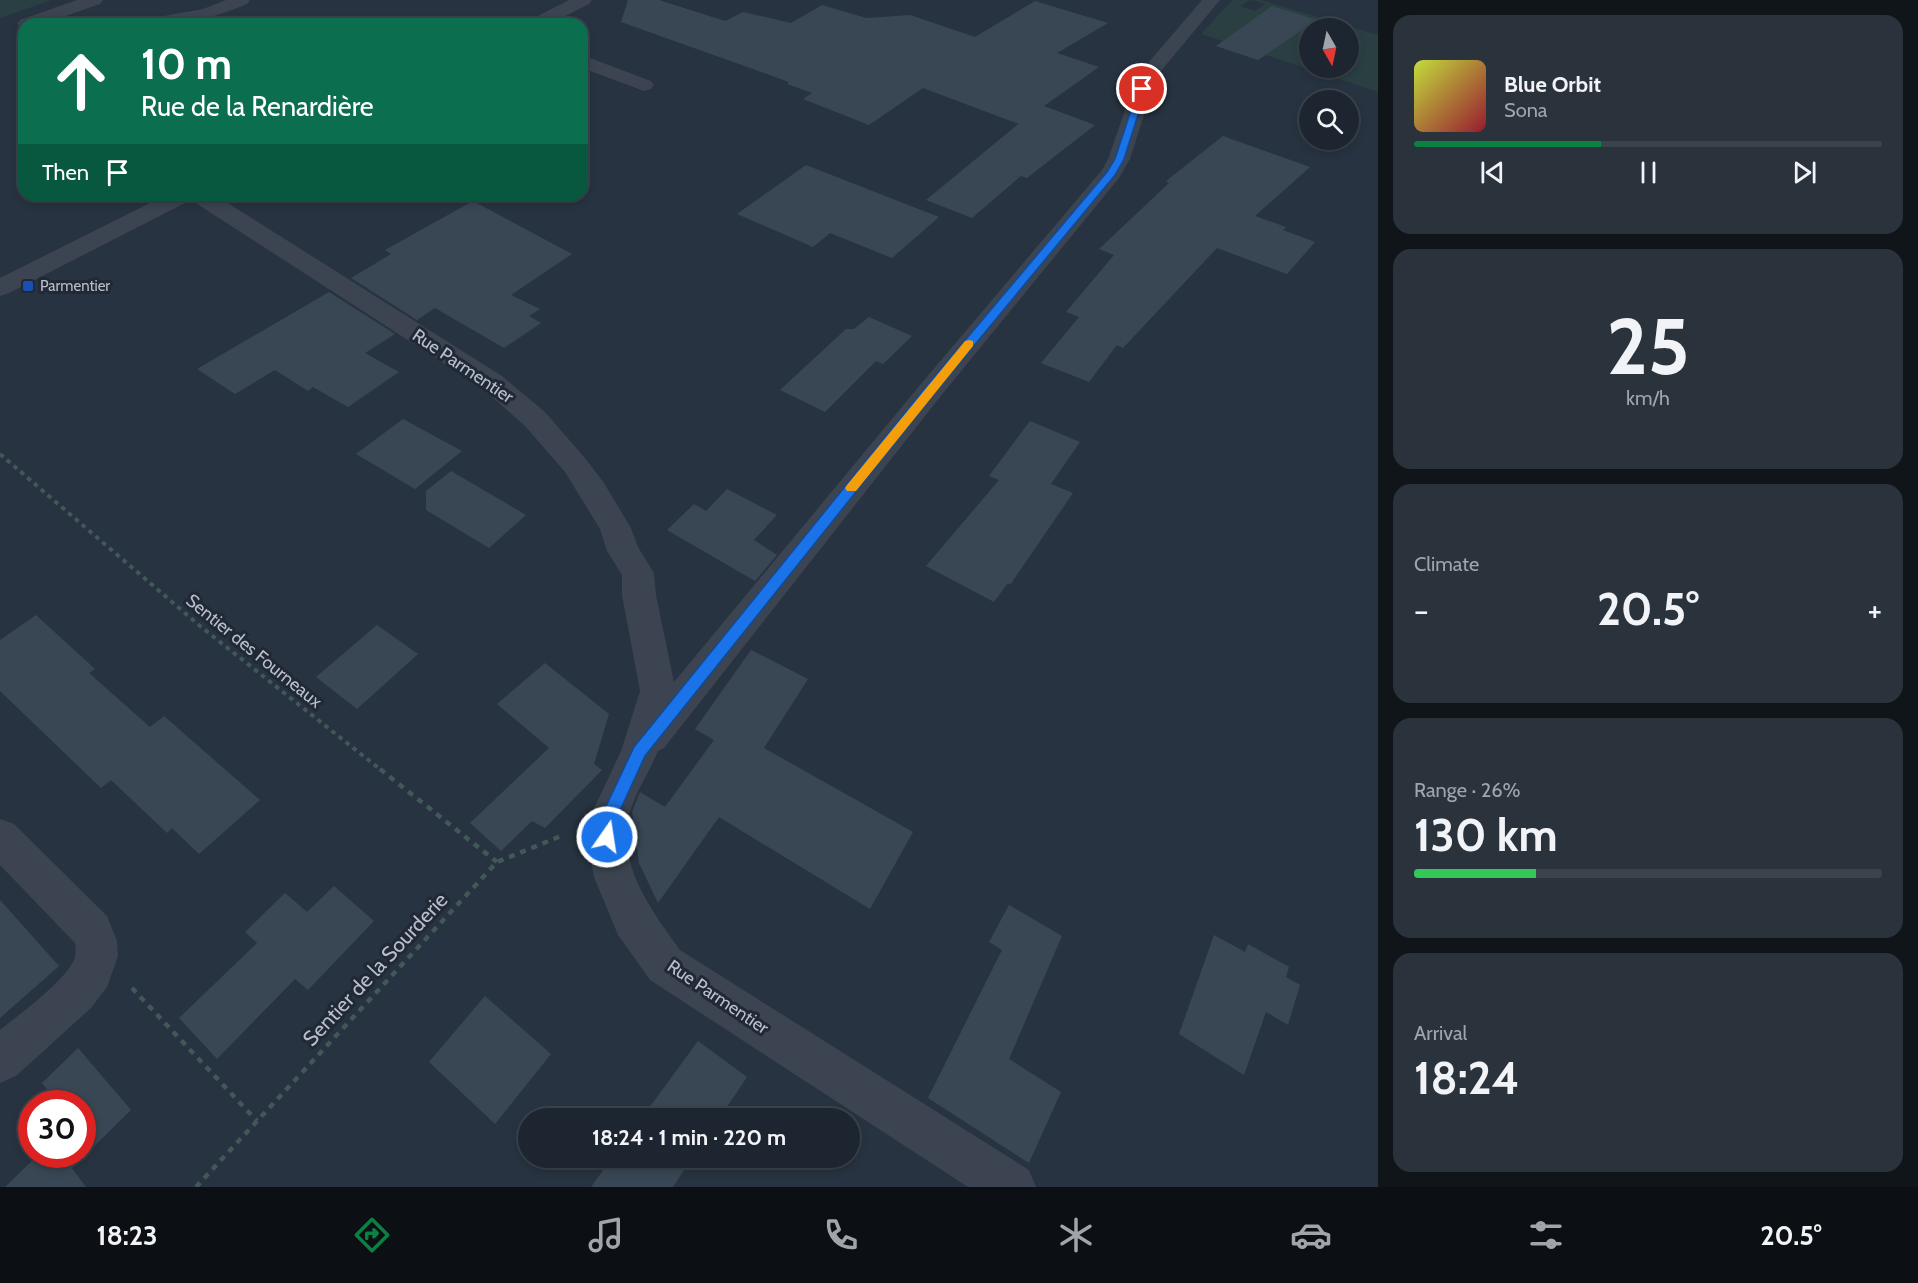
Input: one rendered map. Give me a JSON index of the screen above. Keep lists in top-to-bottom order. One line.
{"streets":{"street":["Rue Parmentier"],"path":["Sentier des Fourneaux","Sentier de la Sourderie"]},"crossings":[["Rue Parmentier","Sentier de la Sourderie"],["Sentier des Fourneaux","Sentier de la Sourderie"]],"places":{"transit":["Parmentier"]},"north":"bottom","page":{"turn":["10 m","Rue de la Renardière"],"song":["Blue Orbit","Sona"],"then":"Then","tile":[["25","km/h"],"Climate",["Range · 26%","130 km"],["Arrival","18:24"]],"heat":["−","20.5°","+"],"limit":"30","trip":"18:24 · 1 min · 220 m","tabs":["18:23","20.5°"]}}
